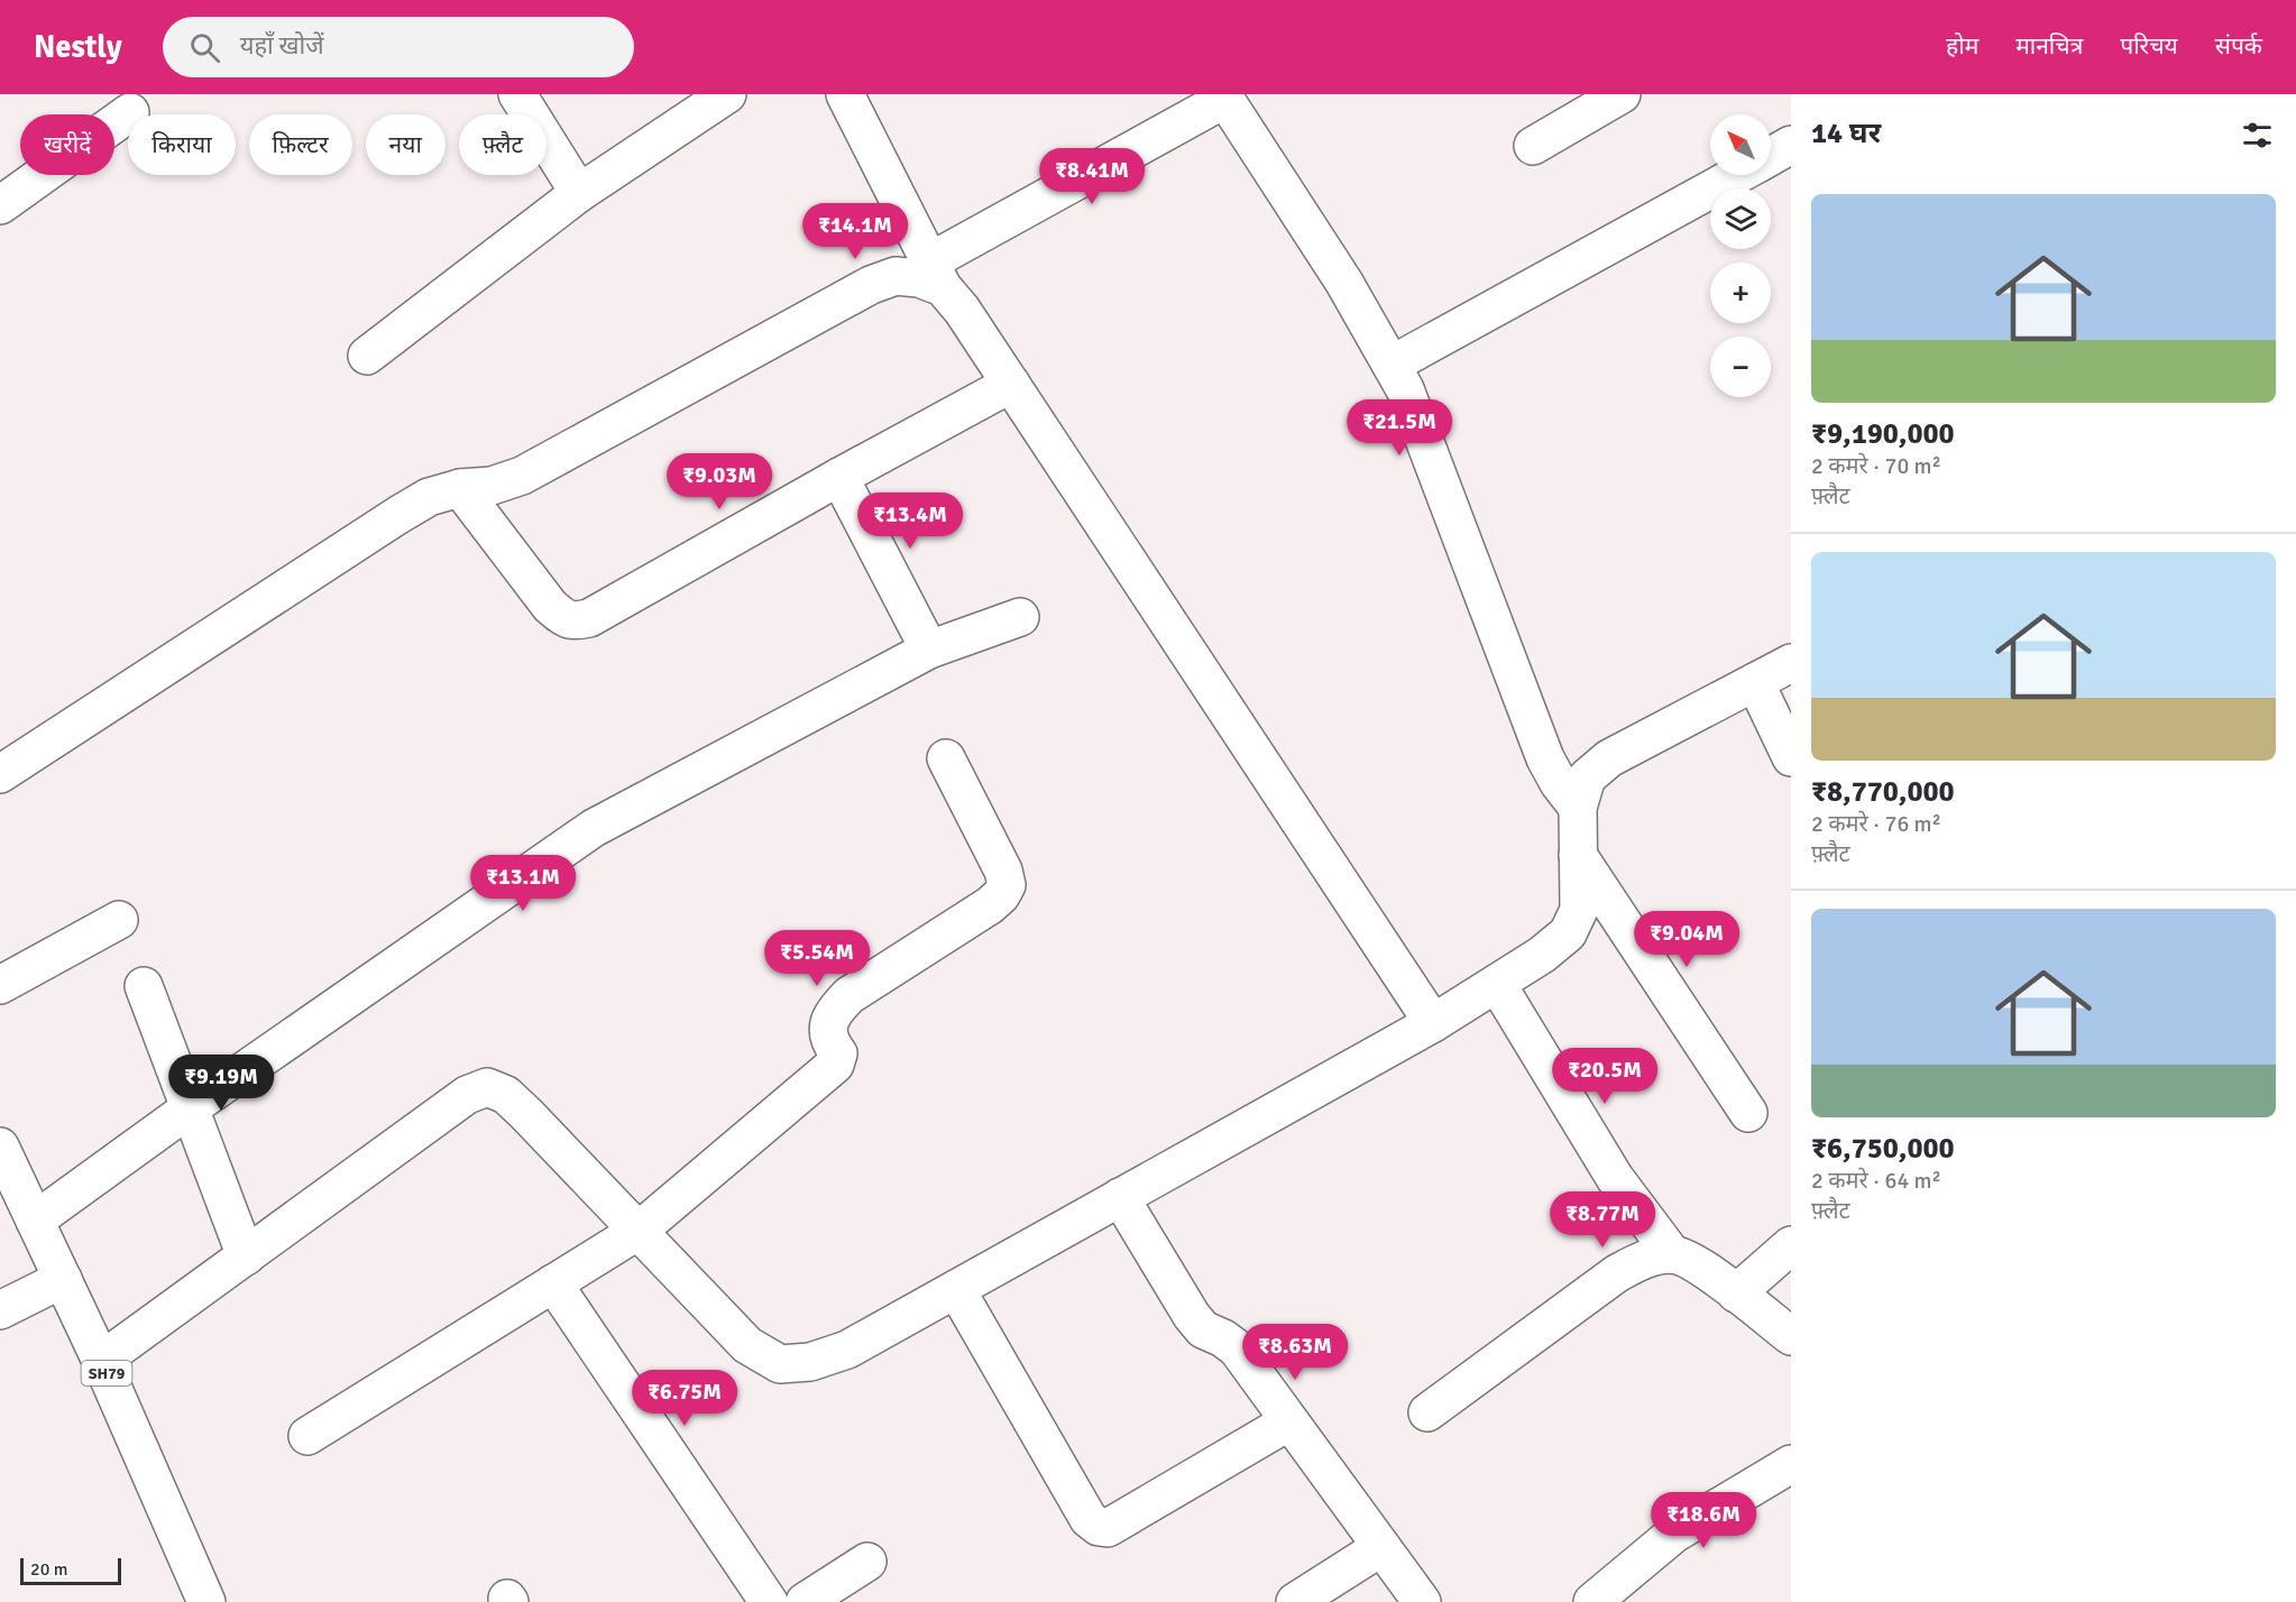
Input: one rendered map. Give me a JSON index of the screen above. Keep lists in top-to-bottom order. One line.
{"streets":{"street":["SH79"]},"scale_bar":"20 m","north":"top left","page":{"header":"Nestly","search":"यहाँ खोजें","nav":["होम","मानचित्र","परिचय","संपर्क"],"heading":"14 घर","map_buttons":["+","−"],"chip":["खरीदें","किराया","फ़िल्टर","नया","फ़्लैट"],"price":["₹8.41M","₹14.1M","₹21.5M","₹9.03M","₹13.4M","₹13.1M","₹9.04M","₹5.54M","₹20.5M","₹9.19M","₹8.77M","₹8.63M","₹6.75M","₹18.6M"],"list":[{"name":"₹9,190,000","note":"2 कमरे · 70 m² · फ़्लैट"},{"name":"₹8,770,000","note":"2 कमरे · 76 m² · फ़्लैट"},{"name":"₹6,750,000","note":"2 कमरे · 64 m² · फ़्लैट"}],"scale":"20 m"}}
